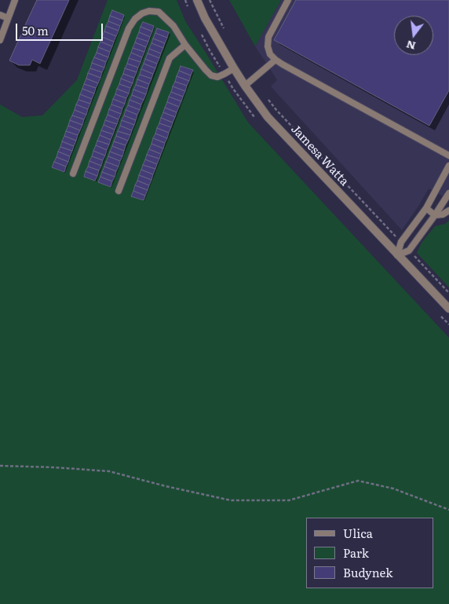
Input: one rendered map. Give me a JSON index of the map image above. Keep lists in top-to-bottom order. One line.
{"streets":{"street":["Jamesa Watta"]},"legend":["Ulica","Park","Budynek"],"scale_bar":"50 m","north":"bottom"}
